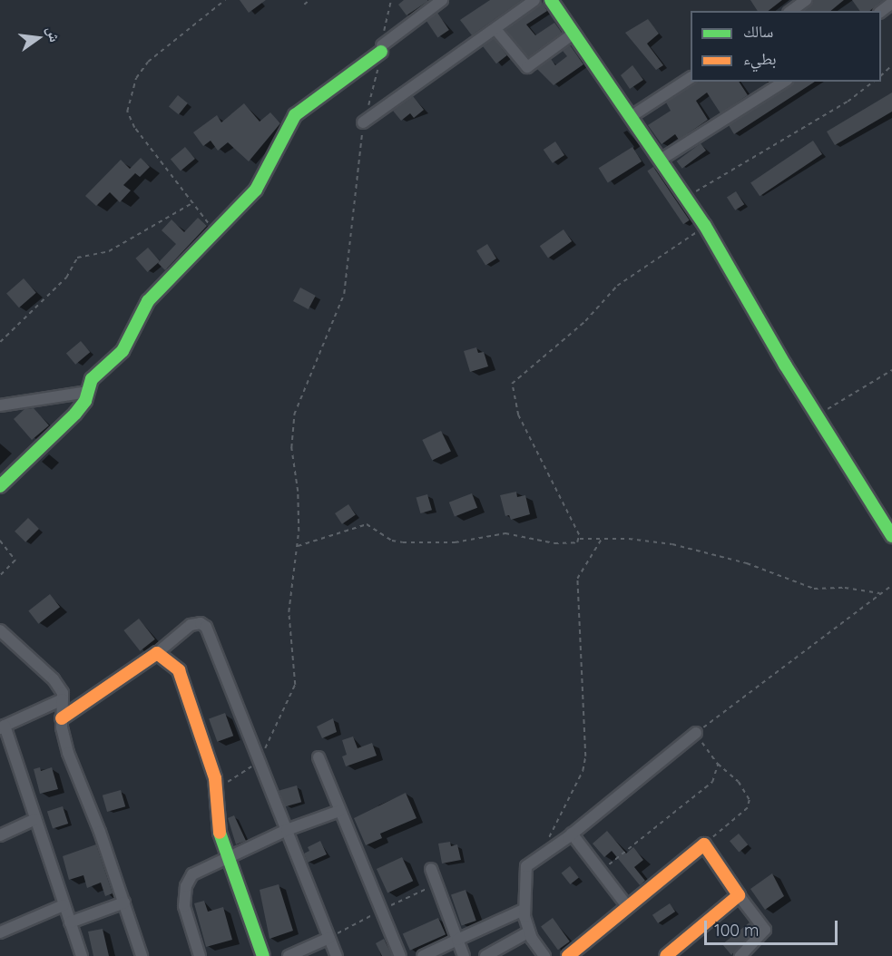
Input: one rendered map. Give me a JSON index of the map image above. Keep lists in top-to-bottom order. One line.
{"legend":["سالك","بطيء"],"scale_bar":"100 m","north":"right"}
